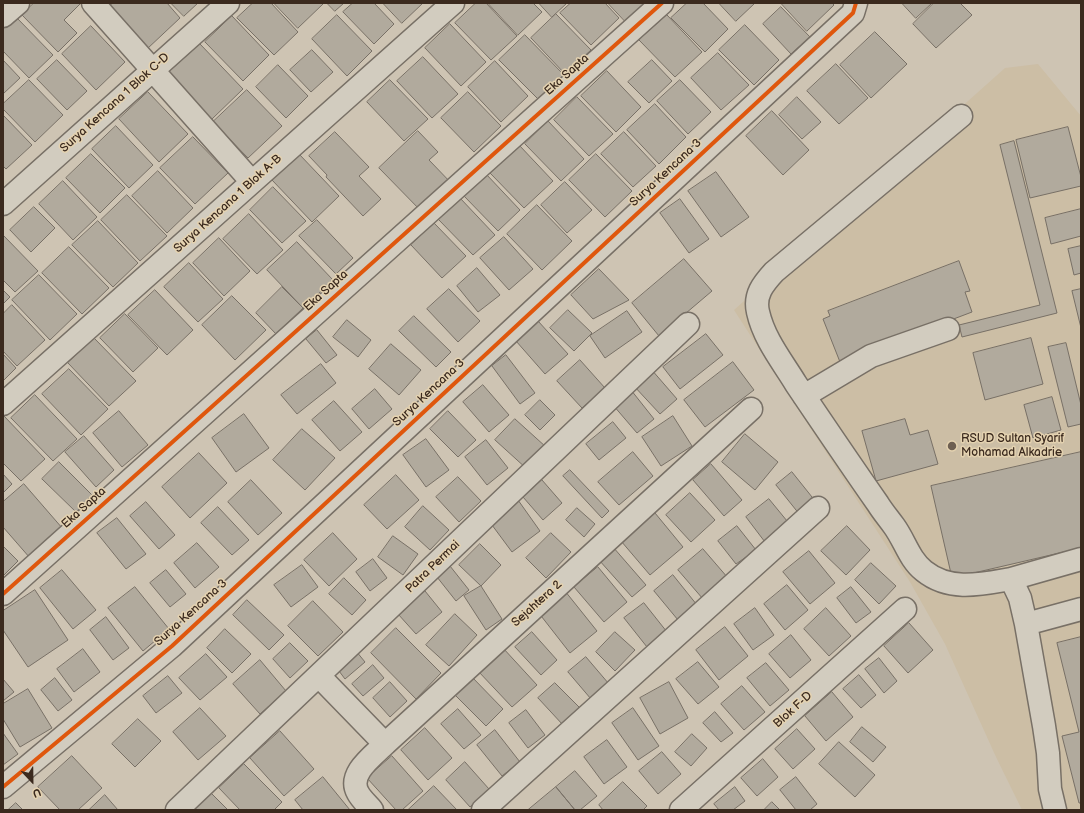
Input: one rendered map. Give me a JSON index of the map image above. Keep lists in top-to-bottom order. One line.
{"streets":{"street":["Eka Sapta","Surya Kencana 1 Blok C-D","Surya Kencana 3","Surya Kencana 1 Blok A-B","Patra Permai","Sejahtera 2","Blok F-D"]},"places":["RSUD Sultan Syarif Mohamad Alkadrie"],"north":"bottom"}
